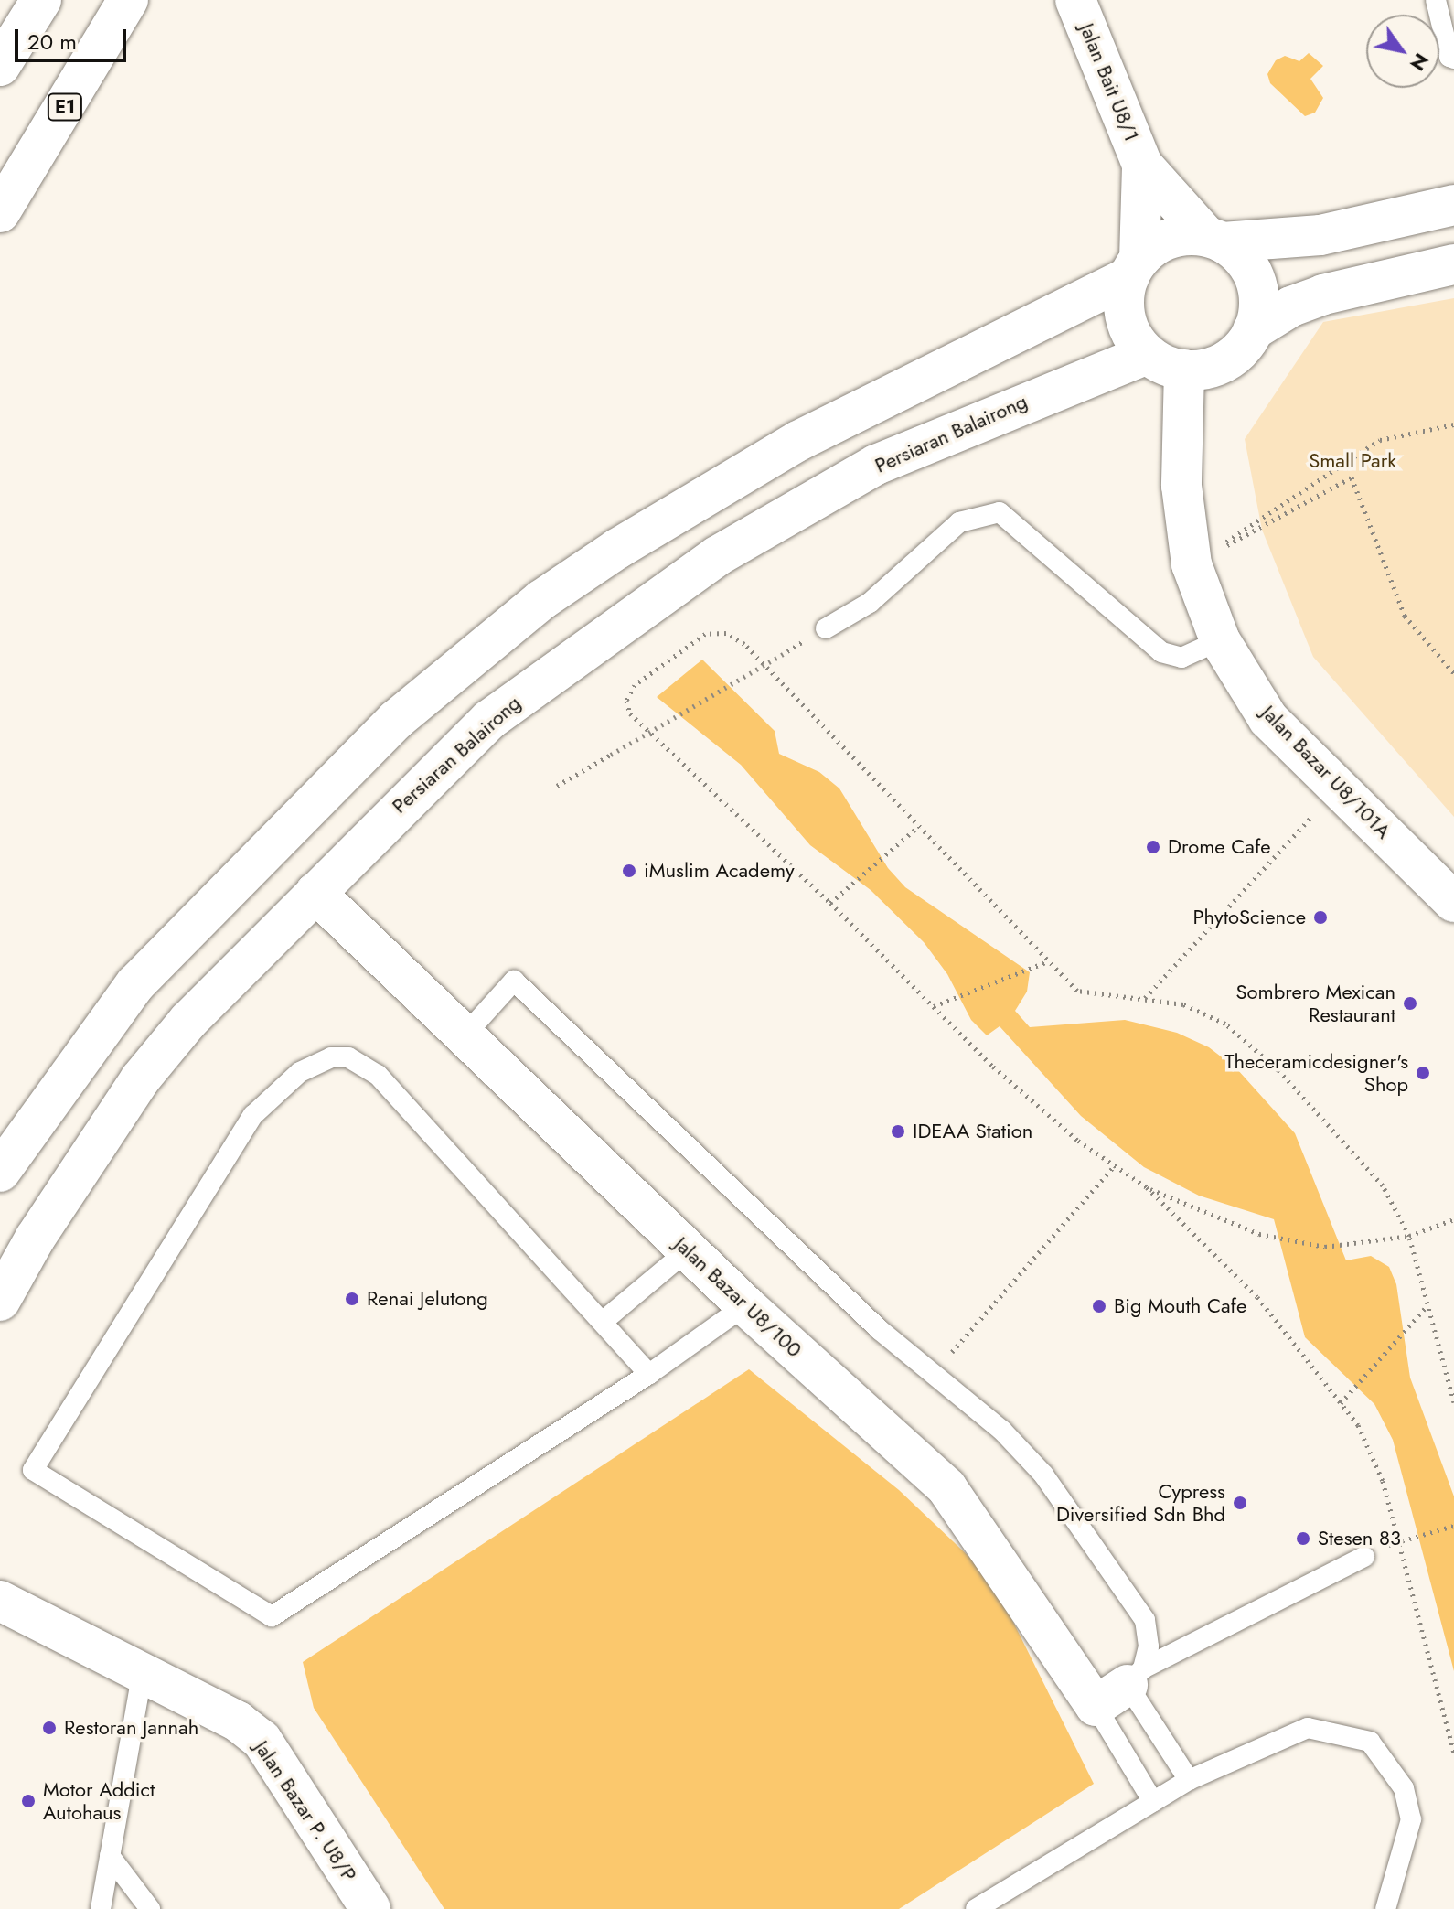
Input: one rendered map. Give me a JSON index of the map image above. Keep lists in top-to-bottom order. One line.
{"streets":{"main road":["Jalan Bait U8/1","E1","Persiaran Balairong","Jalan Bazar U8/101A","Jalan Bazar U8/100","Jalan Bazar P. U8/P"]},"crossings":[["Jalan Bait U8/1","Persiaran Balairong"],["Jalan Bait U8/1","Jalan Bazar U8/101A"],["Persiaran Balairong","Jalan Bazar U8/101A"],["Persiaran Balairong","Jalan Bazar U8/100"]],"parks":["Small Park"],"places":["Drome Cafe","iMuslim Academy","PhytoScience","Sombrero Mexican Restaurant","Theceramicdesigner's Shop","IDEAA Station","Renai Jelutong","Big Mouth Cafe","Cypress Diversified Sdn Bhd","Stesen 83","Restoran Jannah","Motor Addict Autohaus"],"scale_bar":"20 m","north":"bottom right"}
